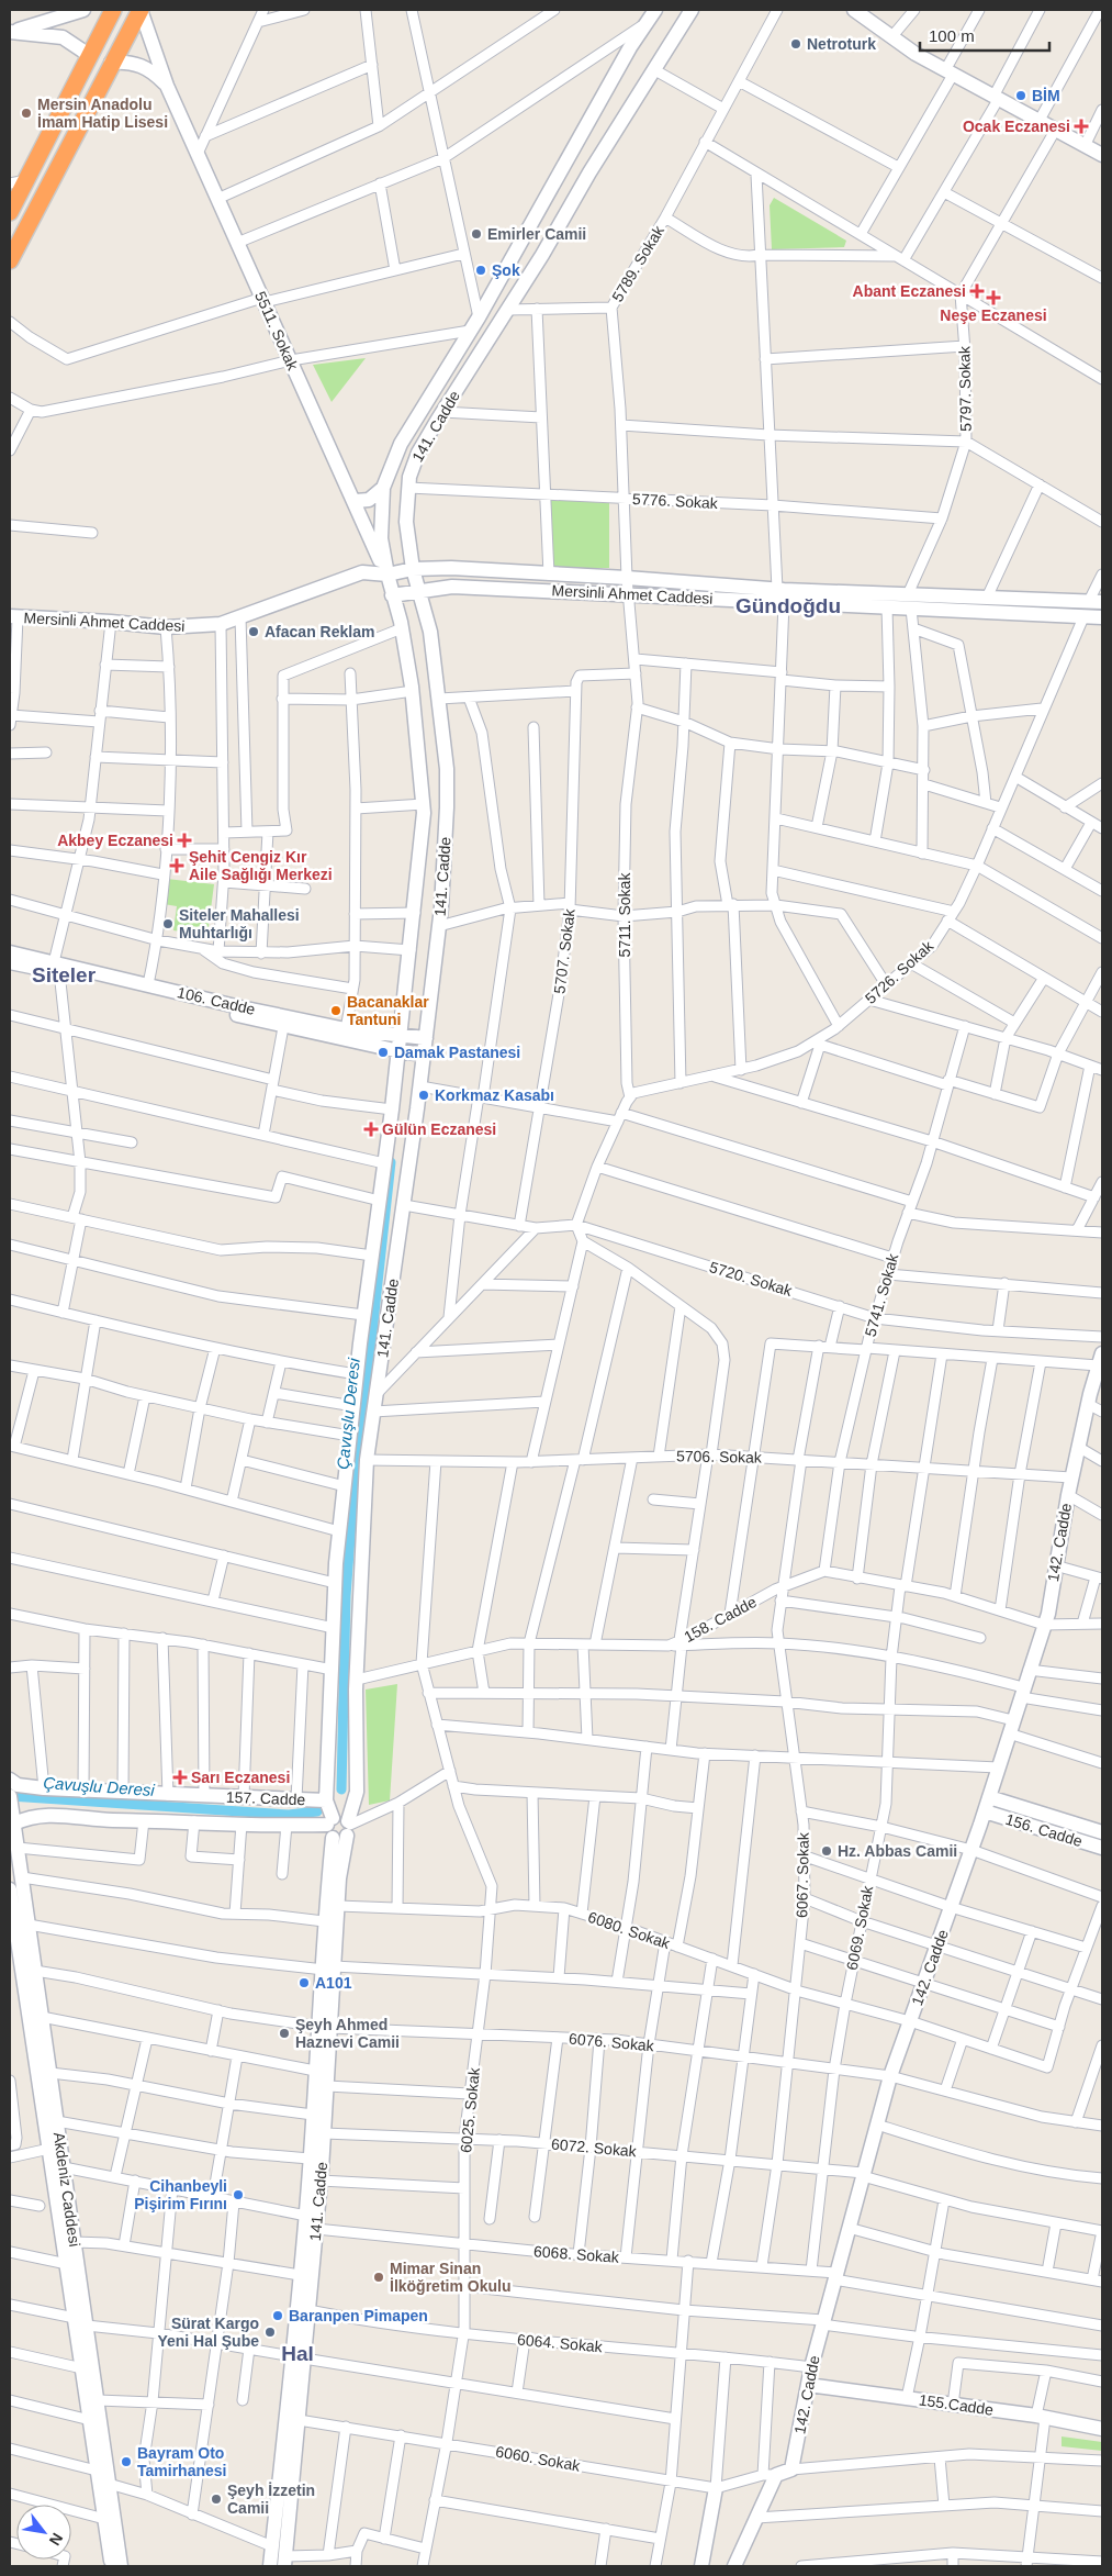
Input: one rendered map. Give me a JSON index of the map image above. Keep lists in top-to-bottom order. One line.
{"streets":{"street":["5789. Sokak","5511. Sokak","5797. Sokak","141. Cadde","5776. Sokak","Mersinli Ahmet Caddesi","5711. Sokak","5707. Sokak","5726. Sokak","106. Cadde","5720. Sokak","5741. Sokak","5706. Sokak","142. Cadde","158. Cadde","157. Cadde","156. Cadde","6067. Sokak","6069. Sokak","6080. Sokak","6076. Sokak","6025. Sokak","6072. Sokak","Akdeniz Caddesi","6068. Sokak","6064. Sokak","155.Cadde","6060. Sokak"]},"crossings":[["5789. Sokak","5776. Sokak"],["5789. Sokak","Mersinli Ahmet Caddesi"],["5789. Sokak","5711. Sokak"],["5511. Sokak","141. Cadde"],["5511. Sokak","Mersinli Ahmet Caddesi"],["5797. Sokak","5776. Sokak"],["5797. Sokak","Mersinli Ahmet Caddesi"],["141. Cadde","5776. Sokak"],["141. Cadde","Mersinli Ahmet Caddesi"],["141. Cadde","106. Cadde"],["141. Cadde","5720. Sokak"],["141. Cadde","5706. Sokak"],["141. Cadde","158. Cadde"],["141. Cadde","157. Cadde"],["141. Cadde","6080. Sokak"],["141. Cadde","6076. Sokak"],["141. Cadde","6072. Sokak"],["141. Cadde","6068. Sokak"],["141. Cadde","6064. Sokak"],["141. Cadde","6060. Sokak"],["Mersinli Ahmet Caddesi","5711. Sokak"],["Mersinli Ahmet Caddesi","5726. Sokak"],["5711. Sokak","5707. Sokak"],["5711. Sokak","5726. Sokak"],["5707. Sokak","5720. Sokak"],["5720. Sokak","5741. Sokak"],["5741. Sokak","5706. Sokak"],["5741. Sokak","158. Cadde"],["5706. Sokak","142. Cadde"],["5706. Sokak","6067. Sokak"],["5706. Sokak","6069. Sokak"],["5706. Sokak","6025. Sokak"],["142. Cadde","156. Cadde"],["142. Cadde","6080. Sokak"],["142. Cadde","6076. Sokak"],["142. Cadde","6072. Sokak"],["142. Cadde","6068. Sokak"],["142. Cadde","6064. Sokak"],["142. Cadde","155.Cadde"],["158. Cadde","6067. Sokak"],["158. Cadde","6025. Sokak"],["157. Cadde","Akdeniz Caddesi"],["6067. Sokak","6080. Sokak"],["6067. Sokak","6076. Sokak"],["6067. Sokak","6072. Sokak"],["6067. Sokak","6068. Sokak"],["6069. Sokak","6080. Sokak"],["6069. Sokak","6076. Sokak"],["6069. Sokak","6072. Sokak"],["6069. Sokak","6068. Sokak"],["6080. Sokak","6025. Sokak"],["6076. Sokak","6025. Sokak"],["6076. Sokak","Akdeniz Caddesi"],["6025. Sokak","6072. Sokak"],["6025. Sokak","6068. Sokak"],["6025. Sokak","6064. Sokak"],["6025. Sokak","6060. Sokak"]],"districts":["Gündoğdu","Siteler","Hal"],"water":["Çavuşlu Deresi"],"places":{"other":["Netroturk","BİM","Mersin Anadolu İmam Hatip Lisesi","Emirler Camii","Şok","Afacan Reklam","Siteler Mahallesi Muhtarlığı","Bacanaklar Tantuni","Damak Pastanesi","Korkmaz Kasabı","Hz. Abbas Camii","A101","Şeyh Ahmed Haznevi Camii","Cihanbeyli Pişirim Fırını","Mimar Sinan İlköğretim Okulu","Baranpen Pimapen","Sürat Kargo Yeni Hal Şube","Bayram Oto Tamirhanesi","Şeyh İzzetin Camii"],"health":["Ocak Eczanesi","Abant Eczanesi","Neşe Eczanesi","Akbey Eczanesi","Şehit Cengiz Kır Aile Sağlığı Merkezi","Gülün Eczanesi","Sarı Eczanesi"]},"scale_bar":"100 m","north":"bottom right"}
